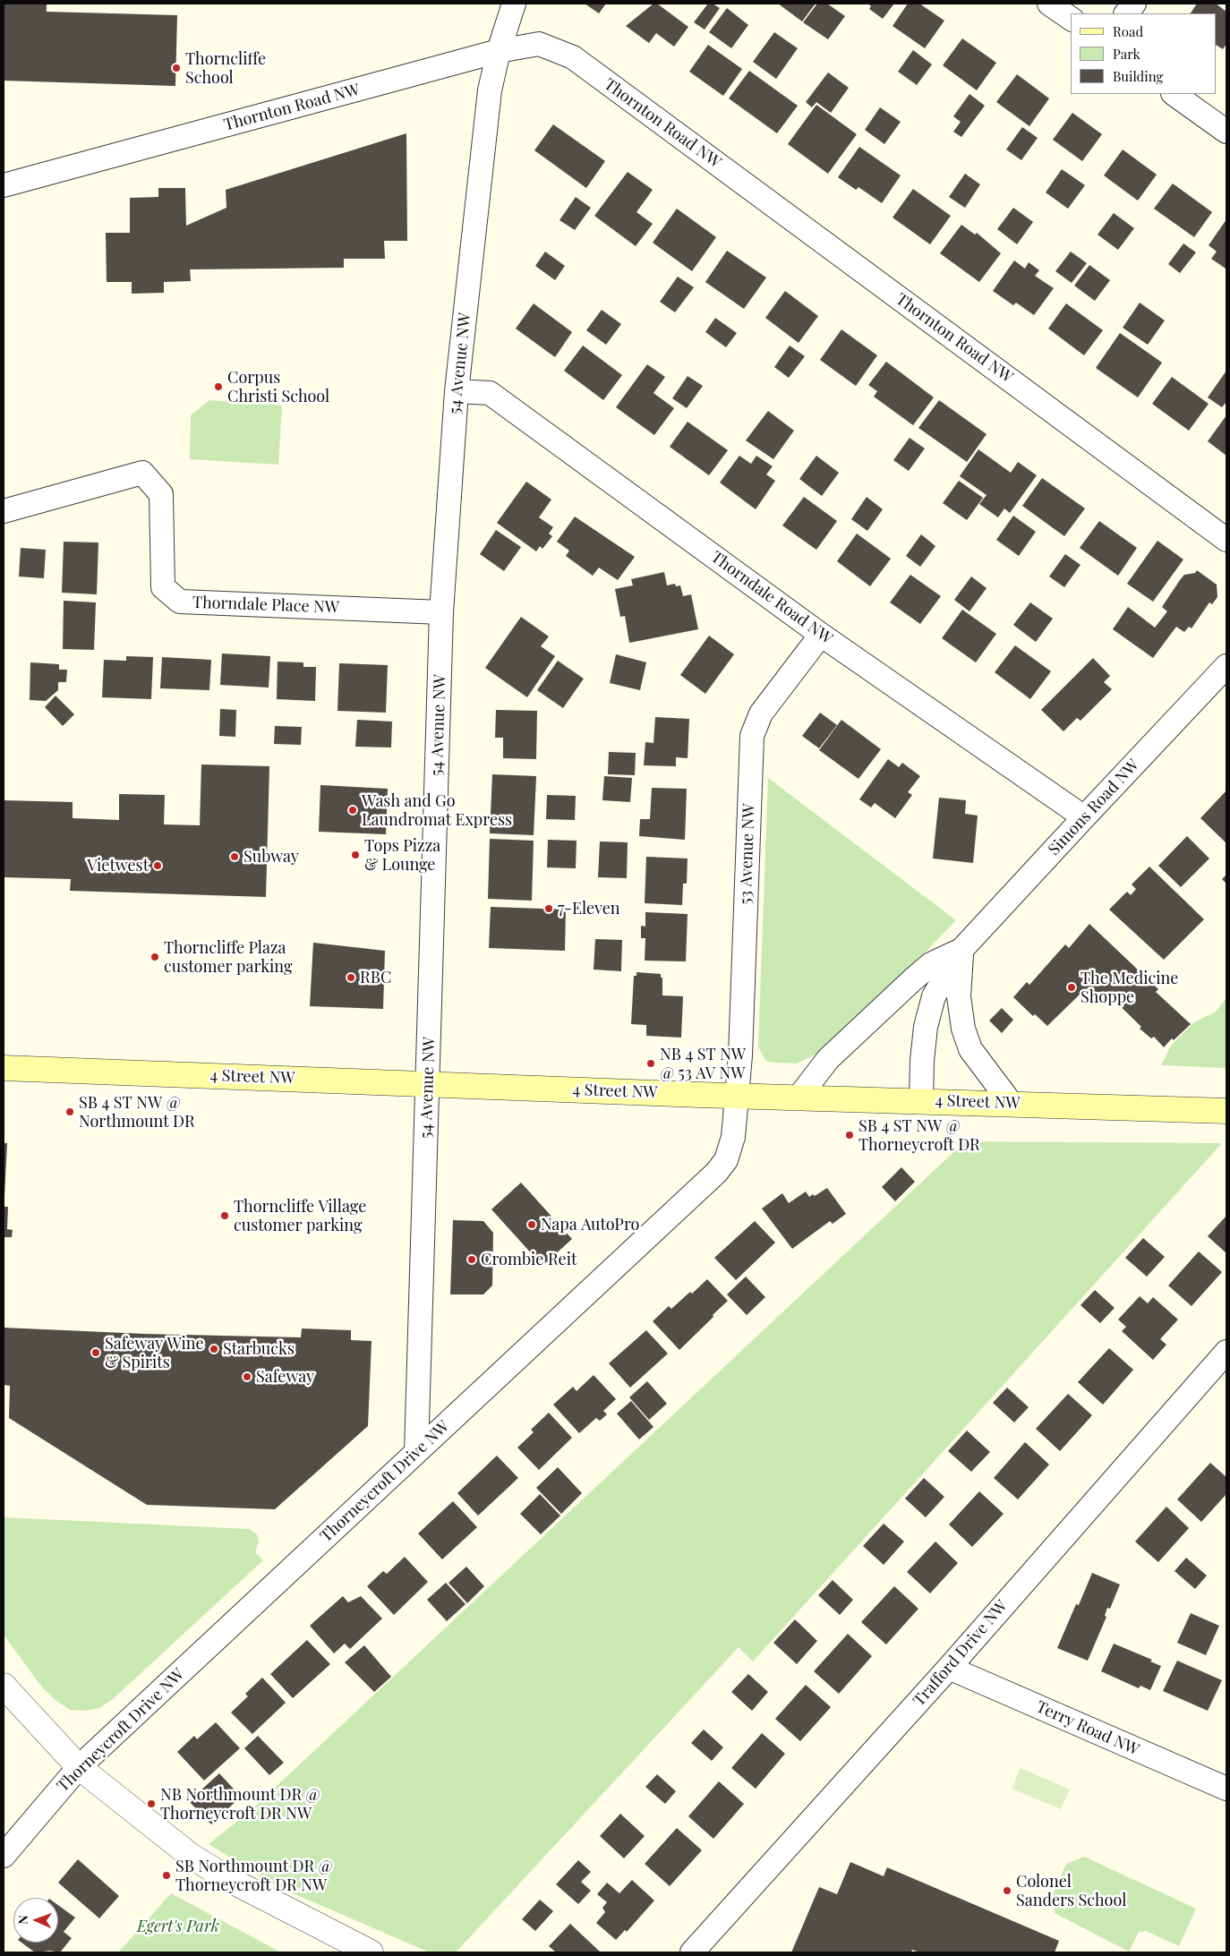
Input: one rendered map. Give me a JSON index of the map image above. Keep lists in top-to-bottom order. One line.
{"streets":{"main road":["4 Street NW"],"street":["Thornton Road NW","54 Avenue NW","Thorndale Road NW","Thorndale Place NW","Simons Road NW","53 Avenue NW","Thorneycroft Drive NW","Trafford Drive NW","Terry Road NW"]},"crossings":[["Thornton Road NW","54 Avenue NW"],["54 Avenue NW","Thorndale Road NW"],["54 Avenue NW","Thorndale Place NW"],["54 Avenue NW","4 Street NW"],["54 Avenue NW","Thorneycroft Drive NW"],["Thorndale Road NW","Simons Road NW"],["Thorndale Road NW","53 Avenue NW"],["Simons Road NW","4 Street NW"],["53 Avenue NW","4 Street NW"],["53 Avenue NW","Thorneycroft Drive NW"],["4 Street NW","Thorneycroft Drive NW"],["Trafford Drive NW","Terry Road NW"]],"parks":["Egert's Park"],"places":["Thorncliffe School","Corpus Christi School","Wash and Go Laundromat Express","Tops Pizza & Lounge","Subway","Vietwest","7-Eleven","Thorncliffe Plaza customer parking","RBC","The Medicine Shoppe","NB 4 ST NW @ 53 AV NW","SB 4 ST NW @ Northmount DR","SB 4 ST NW @ Thorneycroft DR","Thorncliffe Village customer parking","Napa AutoPro","Crombie Reit","Starbucks","Safeway Wine & Spirits","Safeway","NB Northmount DR @ Thorneycroft DR NW","SB Northmount DR @ Thorneycroft DR NW","Colonel Sanders School"],"legend":["Road","Park","Building"],"north":"left"}
